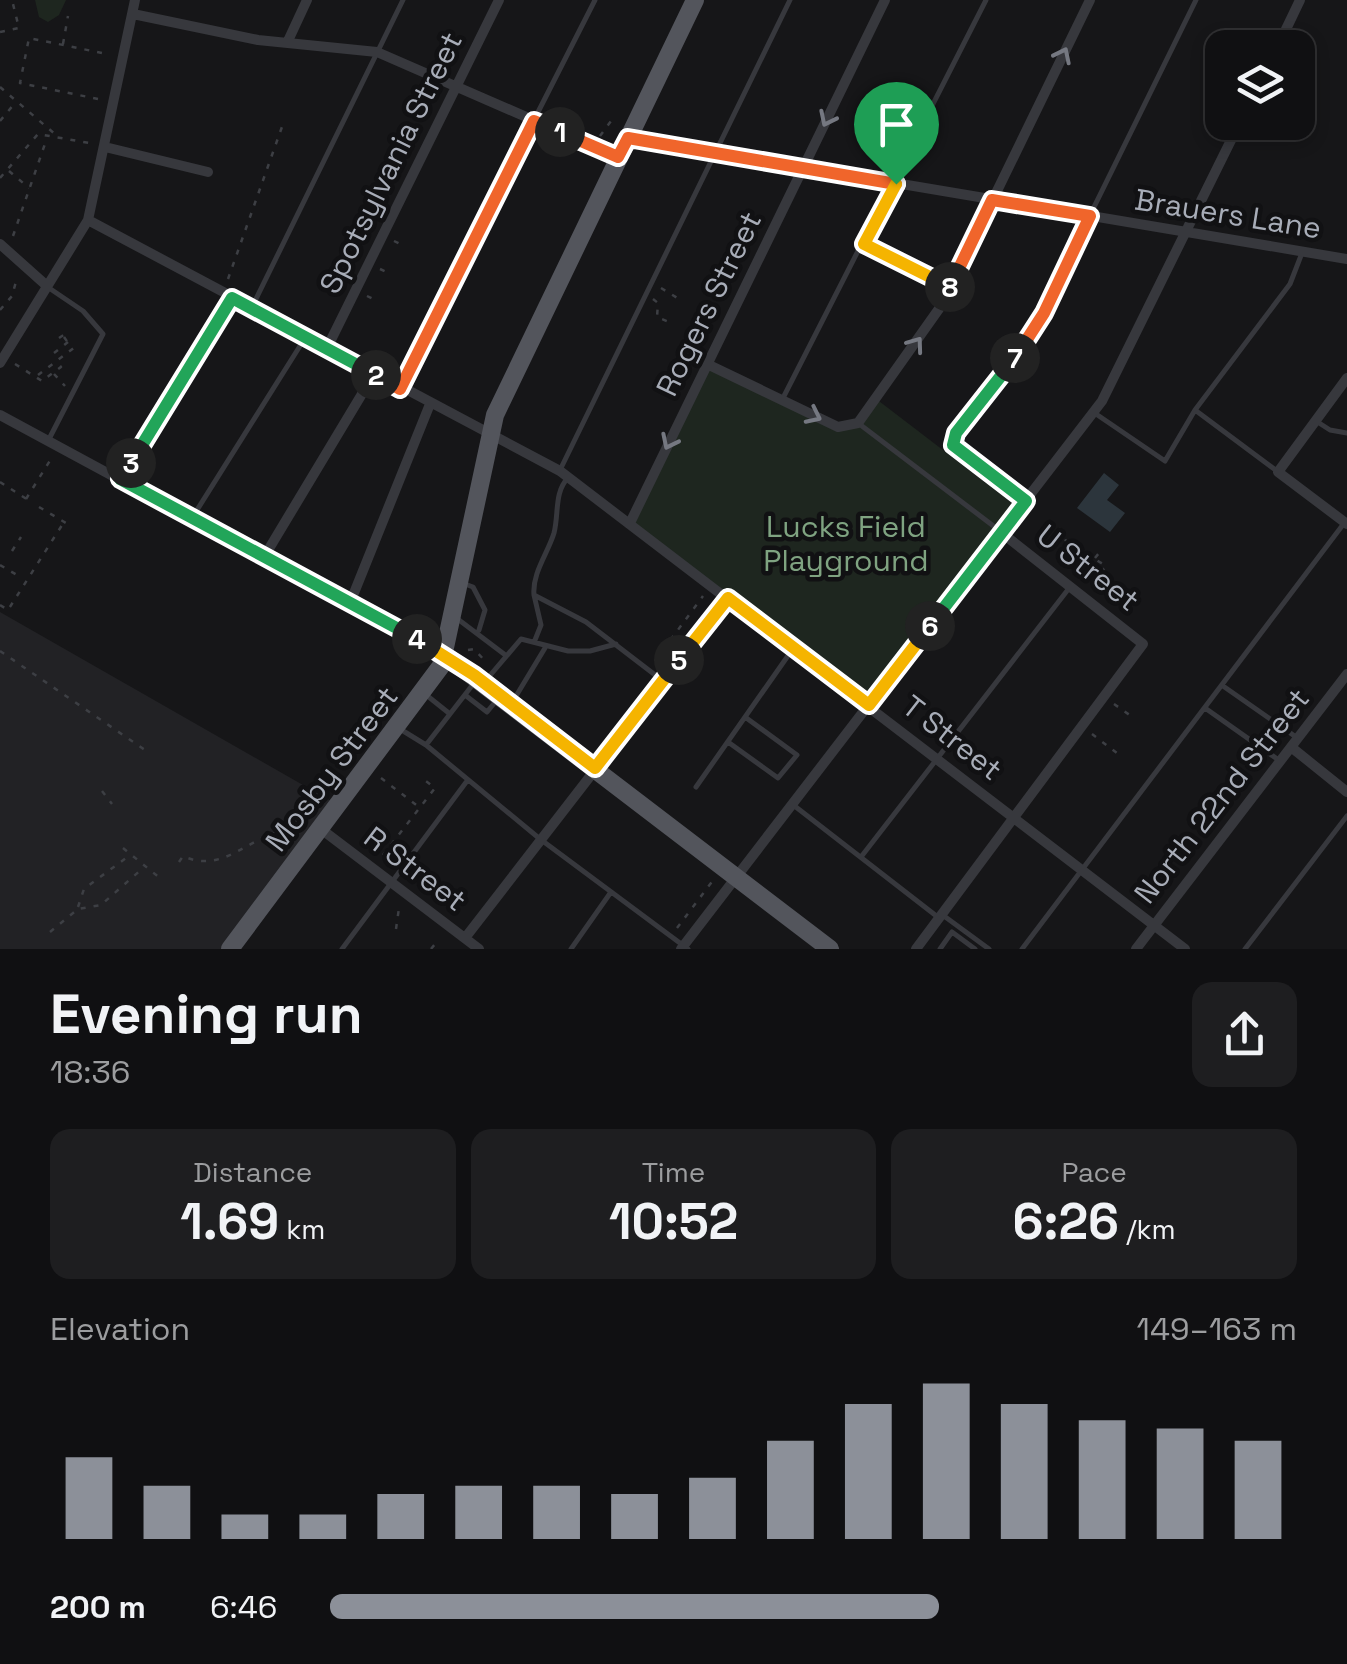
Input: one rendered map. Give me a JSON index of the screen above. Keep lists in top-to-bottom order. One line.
{"streets":{"main road":["Mosby Street"],"street":["Spotsylvania Street","Brauers Lane","Rogers Street","U Street","T Street","North 22nd Street","R Street"]},"crossings":[["Spotsylvania Street","T Street"],["Brauers Lane","Rogers Street"],["Brauers Lane","Mosby Street"],["Rogers Street","T Street"],["U Street","T Street"],["T Street","Mosby Street"],["T Street","North 22nd Street"],["Mosby Street","R Street"]],"one_way":["Rogers Street"],"parks":["Lucks Field Playground"],"page":{"pins":["1","8","7","2","3","6","4","5"],"heading":["Evening run","18:36"],"stats":[["Distance","1.69 km"],["Time","10:52"],["Pace","6:26 /km"]],"chart":["Elevation","149–163 m"],"list":[{"name":"200 m","note":"6:46"}]}}
